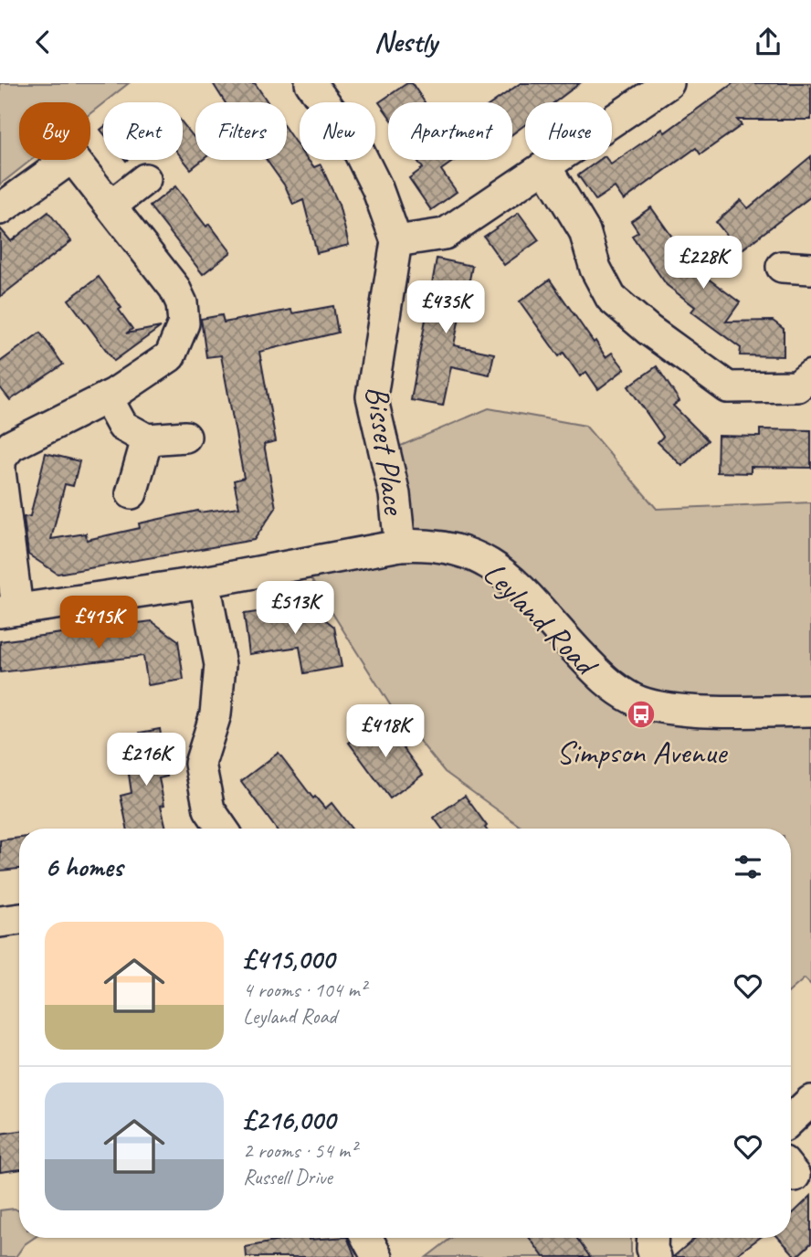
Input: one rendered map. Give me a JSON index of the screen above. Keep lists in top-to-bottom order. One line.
{"streets":{"street":["Bisset Place","Leyland Road"]},"crossings":[["Bisset Place","Leyland Road"]],"places":{"bus stop":["Simpson Avenue"]},"page":{"header":"Nestly","chip":["Buy","Rent","Filters","New","Apartment","House"],"price":["£228K","£435K","£513K","£415K","£418K","£216K"],"heading":"6 homes","list":[{"name":"£415,000","note":"4 rooms · 104 m² · Leyland Road"},{"name":"£216,000","note":"2 rooms · 54 m² · Russell Drive"}]}}
